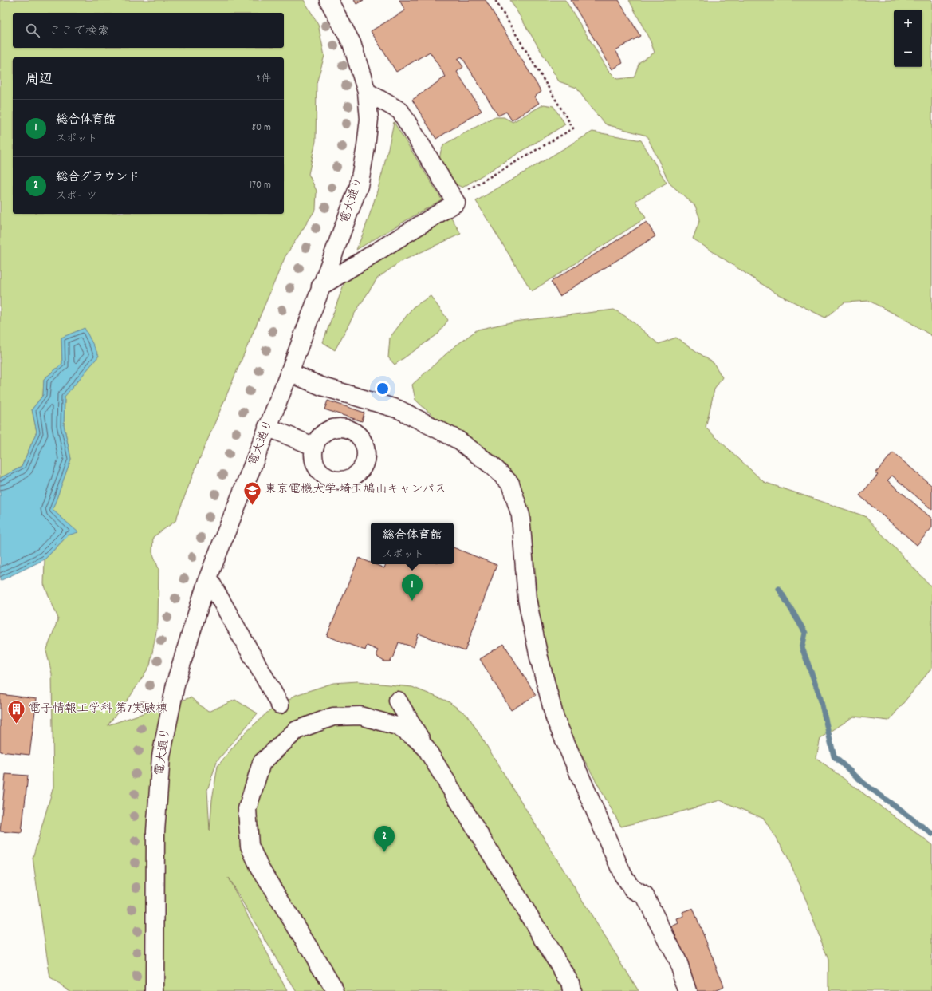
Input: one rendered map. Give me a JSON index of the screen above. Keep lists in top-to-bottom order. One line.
{"streets":{"street":["電大通り"]},"places":{"school or university":["東京電機大学 埼玉鳩山キャンパス"],"building":["電子情報工学科 第7実験棟"]},"page":{"map_buttons":["+","−"],"search":"ここで検索","heading":["周辺","2件"],"list":[{"mark":"1","name":"総合体育館","note":"スポット","value":"80 m"},{"mark":"2","name":"総合グラウンド","note":"スポーツ","value":"170 m"}],"popup":["総合体育館","スポット"],"pins":["1","2"]}}
